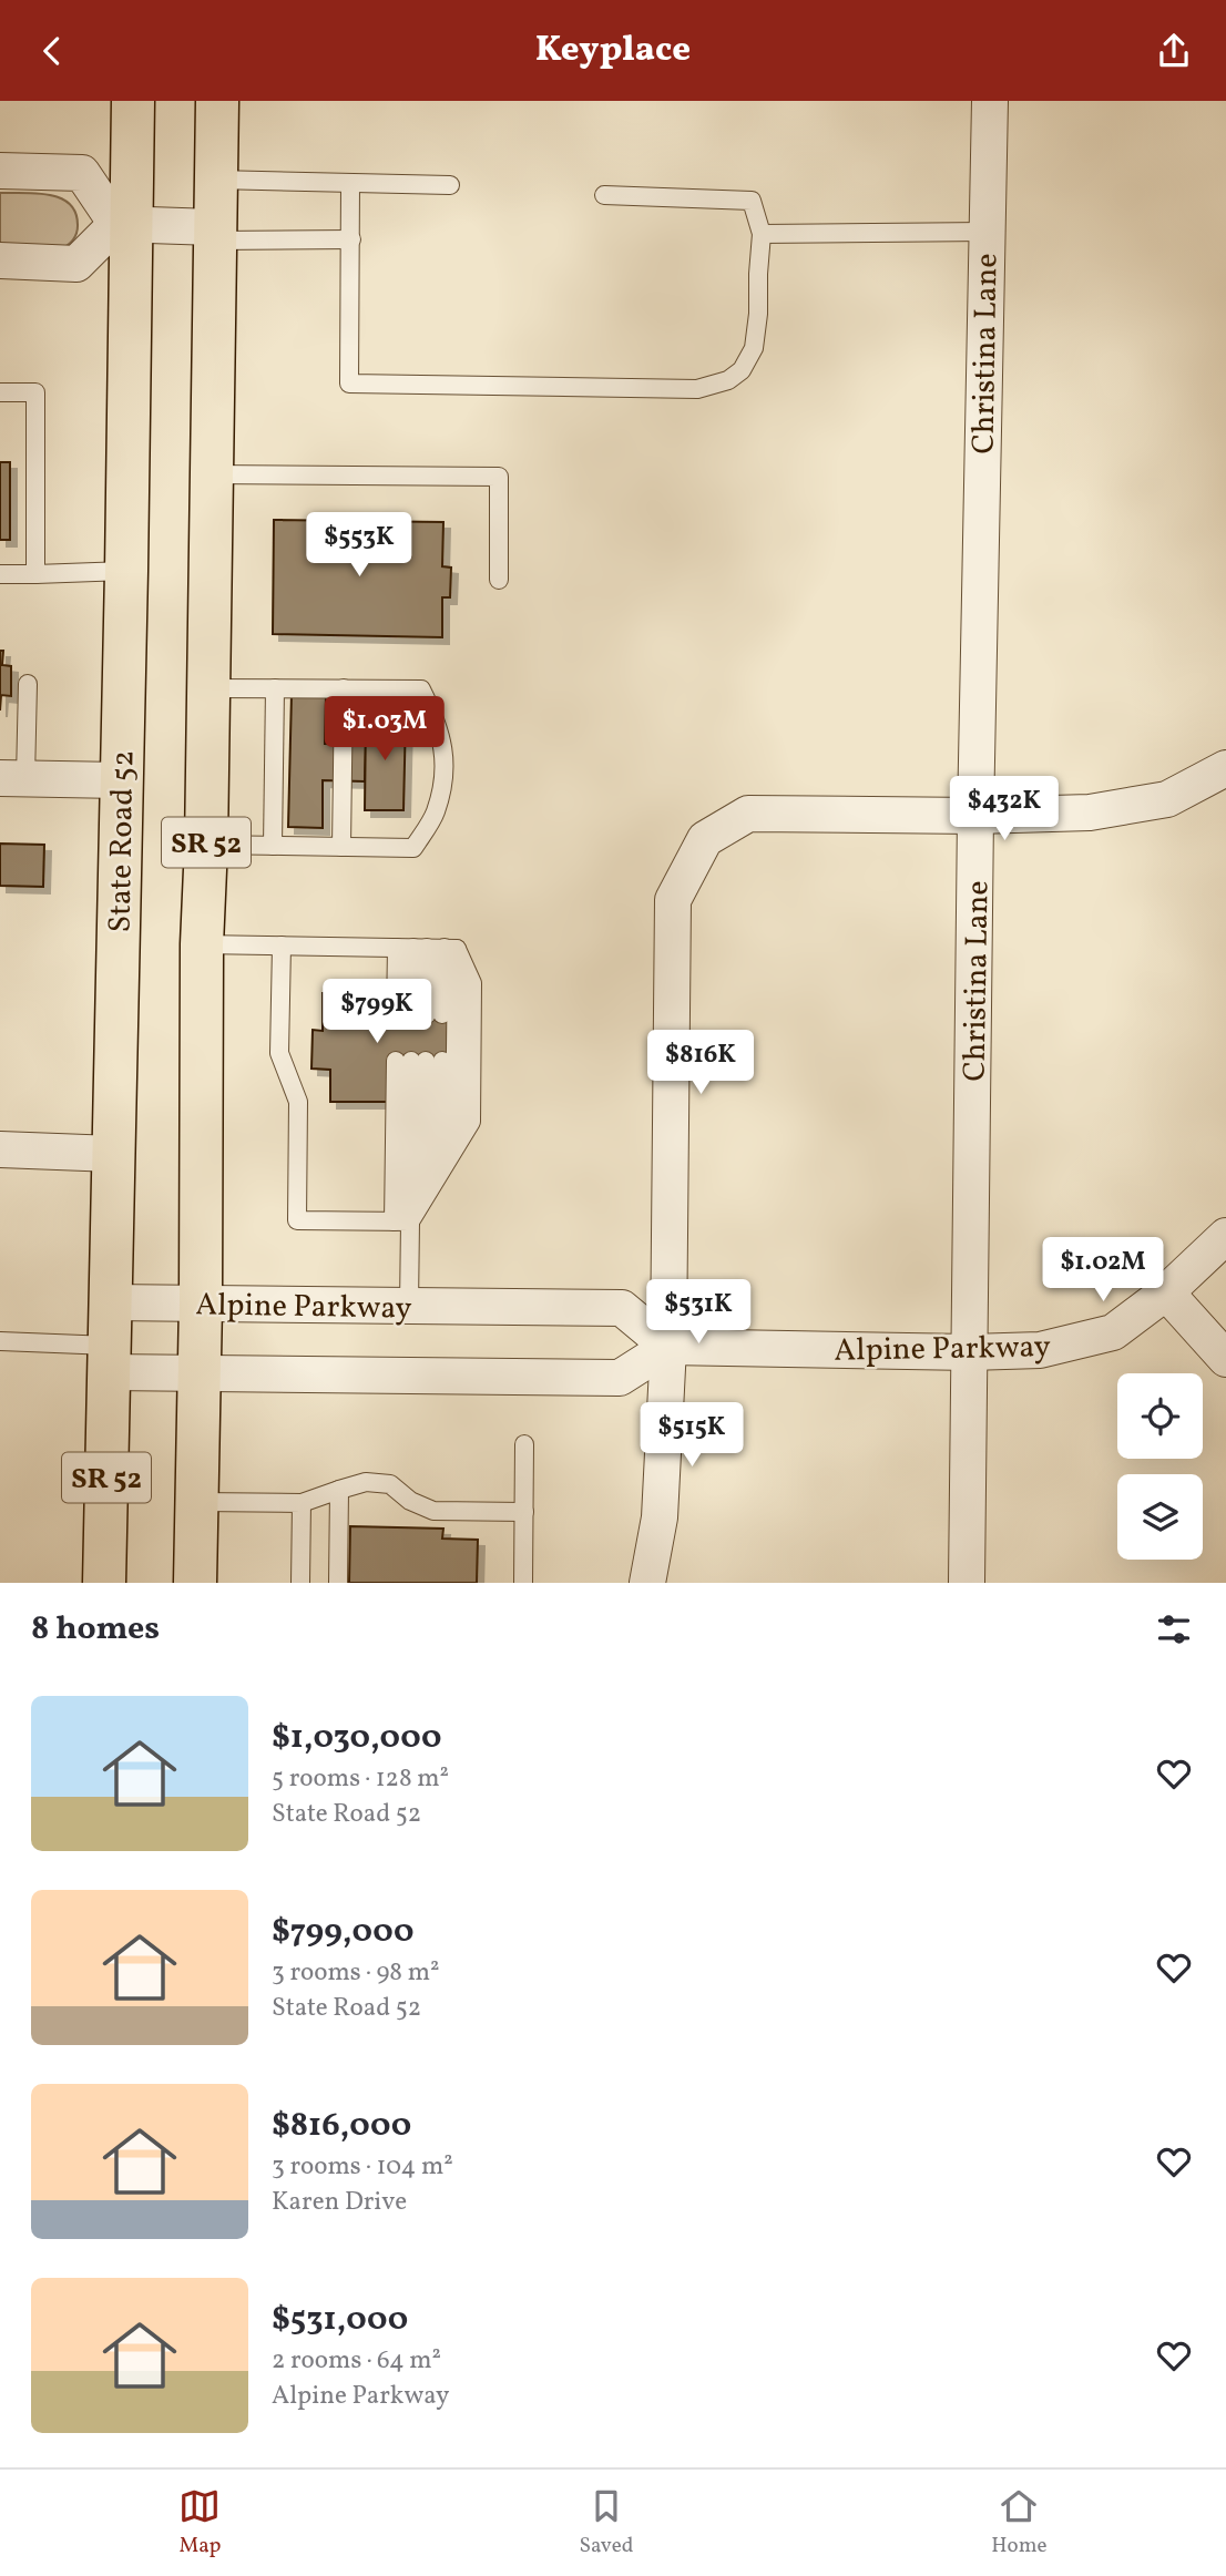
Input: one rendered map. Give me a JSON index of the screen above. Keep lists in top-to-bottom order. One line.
{"streets":{"main road":["State Road 52","SR 52"],"street":["Christina Lane","Alpine Parkway"]},"crossings":[["Christina Lane","Alpine Parkway"],["State Road 52","Alpine Parkway"],["SR 52","Alpine Parkway"]],"page":{"header":"Keyplace","price":["$553K","$1.03M","$432K","$799K","$816K","$1.02M","$531K","$515K"],"heading":"8 homes","list":[{"name":"$1,030,000","note":"5 rooms · 128 m² · State Road 52"},{"name":"$799,000","note":"3 rooms · 98 m² · State Road 52"},{"name":"$816,000","note":"3 rooms · 104 m² · Karen Drive"},{"name":"$531,000","note":"2 rooms · 64 m² · Alpine Parkway"}],"tabs":["Map","Saved","Home"]}}
